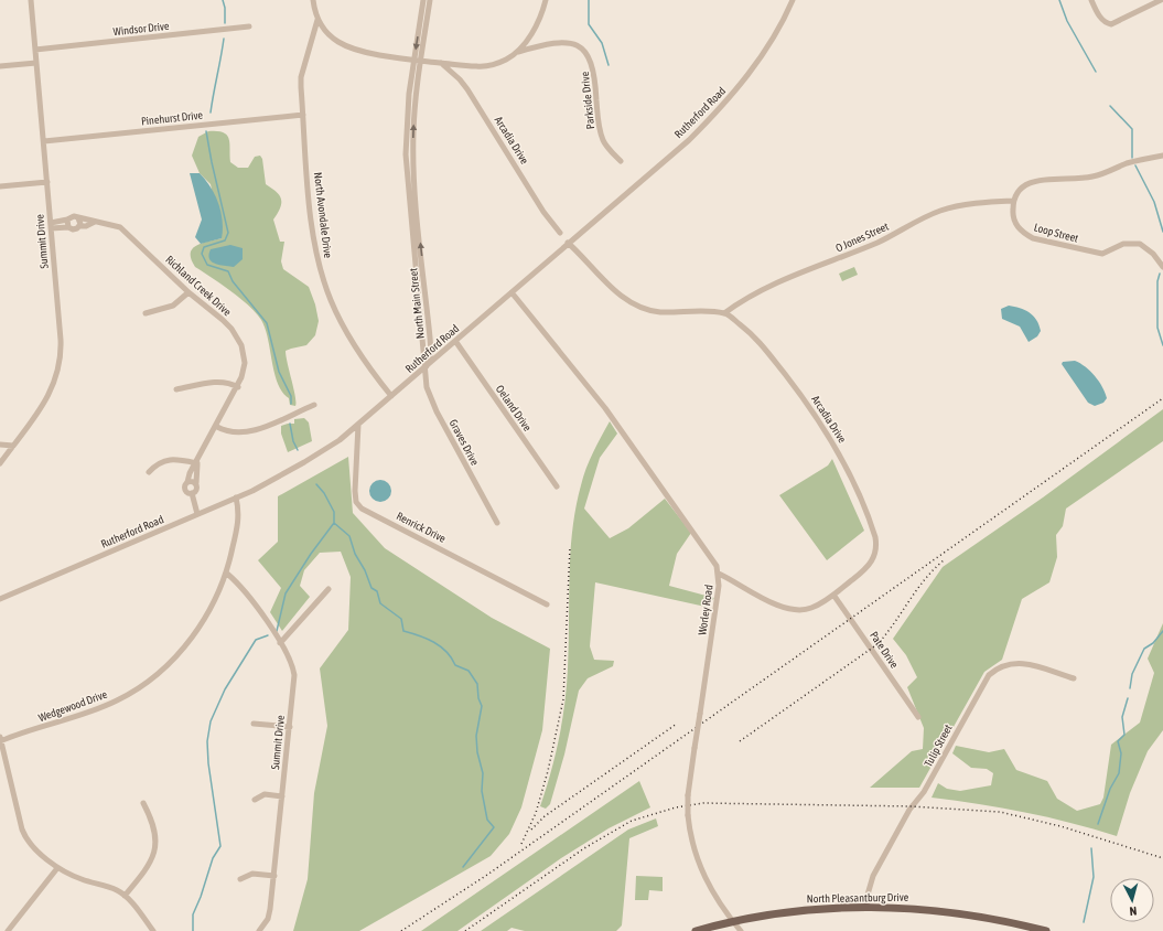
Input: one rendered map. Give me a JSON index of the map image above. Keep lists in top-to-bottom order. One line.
{"streets":{"main road":["North Pleasantburg Drive"],"street":["Windsor Drive","Parkside Drive","Rutherford Road","Pinehurst Drive","Arcadia Drive","North Avondale Drive","Loop Street","O Jones Street","Summit Drive","Richland Creek Drive","North Main Street","Oeland Drive","Graves Drive","Renrick Drive","Worley Road","Pate Drive","Wedgewood Drive","Tulip Street"]},"crossings":[["Windsor Drive","Summit Drive"],["Parkside Drive","Arcadia Drive"],["Parkside Drive","North Avondale Drive"],["Parkside Drive","North Main Street"],["Rutherford Road","North Avondale Drive"],["Rutherford Road","North Main Street"],["Rutherford Road","Oeland Drive"],["Rutherford Road","Graves Drive"],["Rutherford Road","Renrick Drive"],["Rutherford Road","Worley Road"],["Rutherford Road","Wedgewood Drive"],["Pinehurst Drive","North Avondale Drive"],["Pinehurst Drive","Summit Drive"],["Arcadia Drive","O Jones Street"],["Arcadia Drive","Worley Road"],["Arcadia Drive","Pate Drive"],["Loop Street","O Jones Street"],["Summit Drive","Richland Creek Drive"],["Summit Drive","Wedgewood Drive"],["North Main Street","Graves Drive"],["Worley Road","North Pleasantburg Drive"],["Tulip Street","North Pleasantburg Drive"]],"north":"bottom"}
